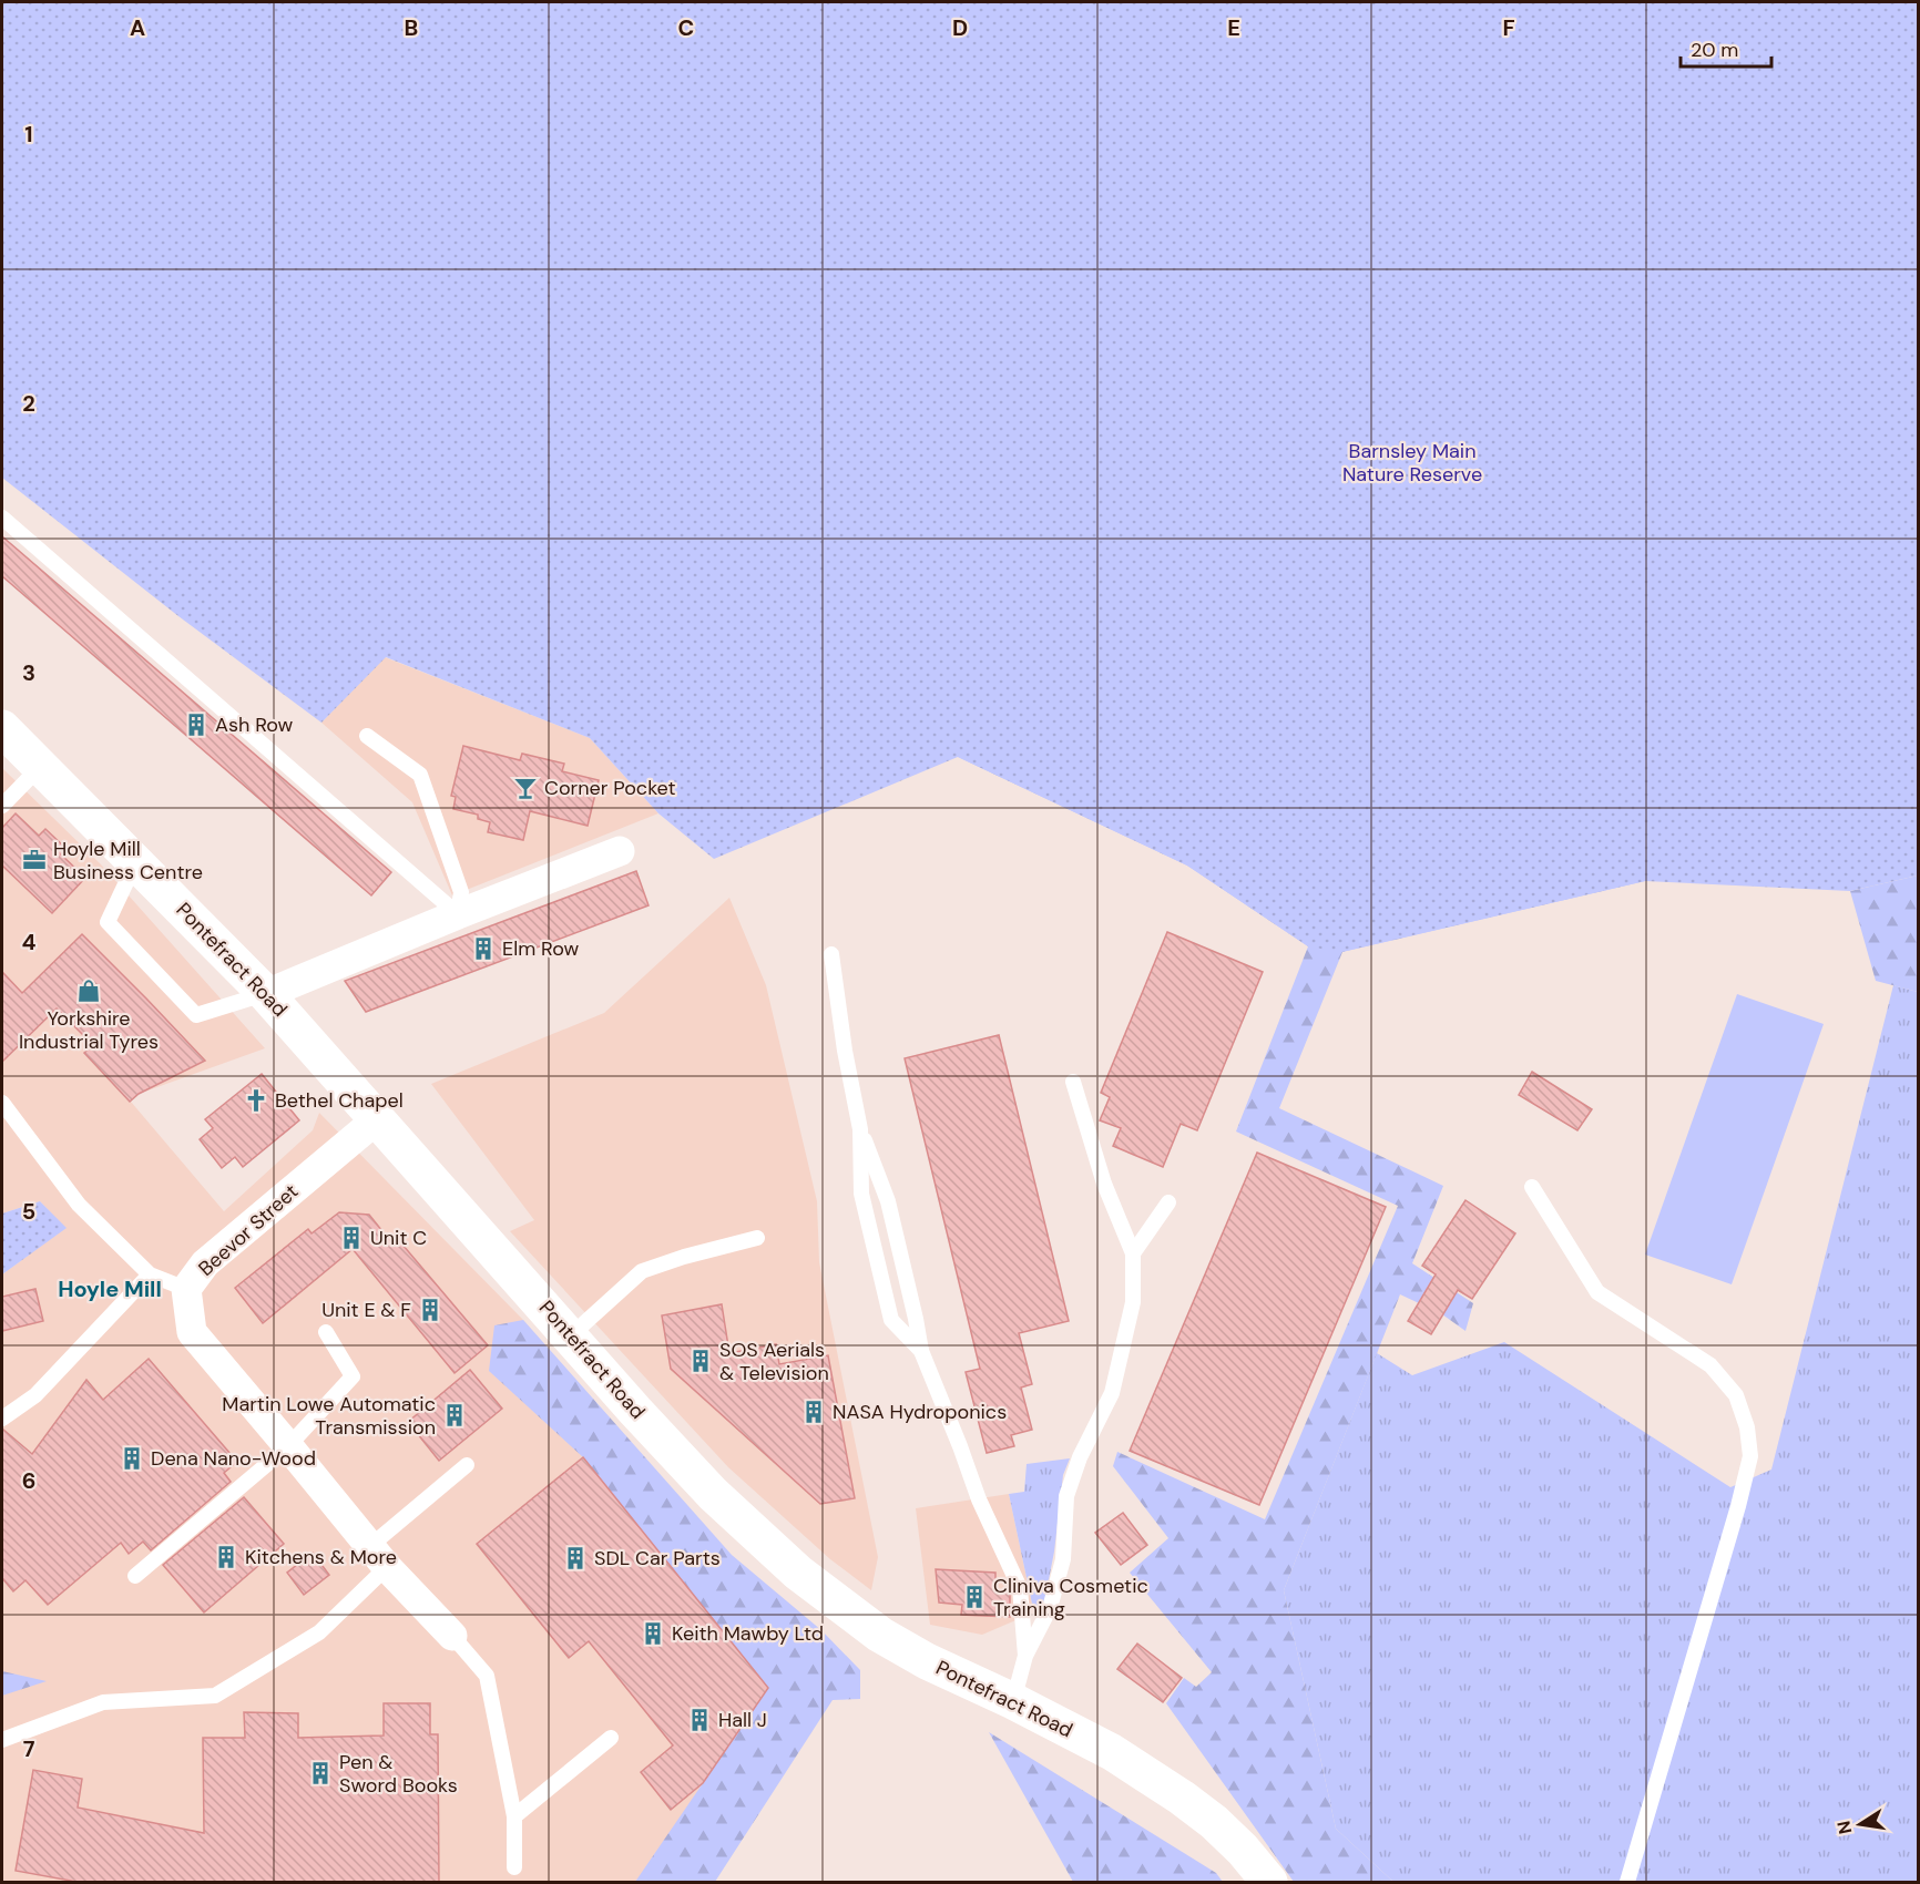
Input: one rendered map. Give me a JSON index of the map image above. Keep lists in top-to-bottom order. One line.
{"streets":{"highway":["Pontefract Road"],"street":["Beevor Street"]},"crossings":[["Pontefract Road","Beevor Street"]],"districts":["Hoyle Mill"],"parks":["Barnsley Main Nature Reserve"],"places":{"building":["Ash Row","Elm Row","Unit C","Unit E & F","SOS Aerials & Television","NASA Hydroponics","Martin Lowe Automatic Transmission","Dena Nano-Wood","Kitchens & More","SDL Car Parts","Cliniva Cosmetic Training","Keith Mawby Ltd","Hall J","Pen & Sword Books"],"bar":["Corner Pocket"],"office":["Hoyle Mill Business Centre"],"shop":["Yorkshire Industrial Tyres"],"church":["Bethel Chapel"]},"scale_bar":"20 m","north":"left","grid":{"columns":["A","B","C","D","E","F"],"rows":["1","2","3","4","5","6","7"]}}
